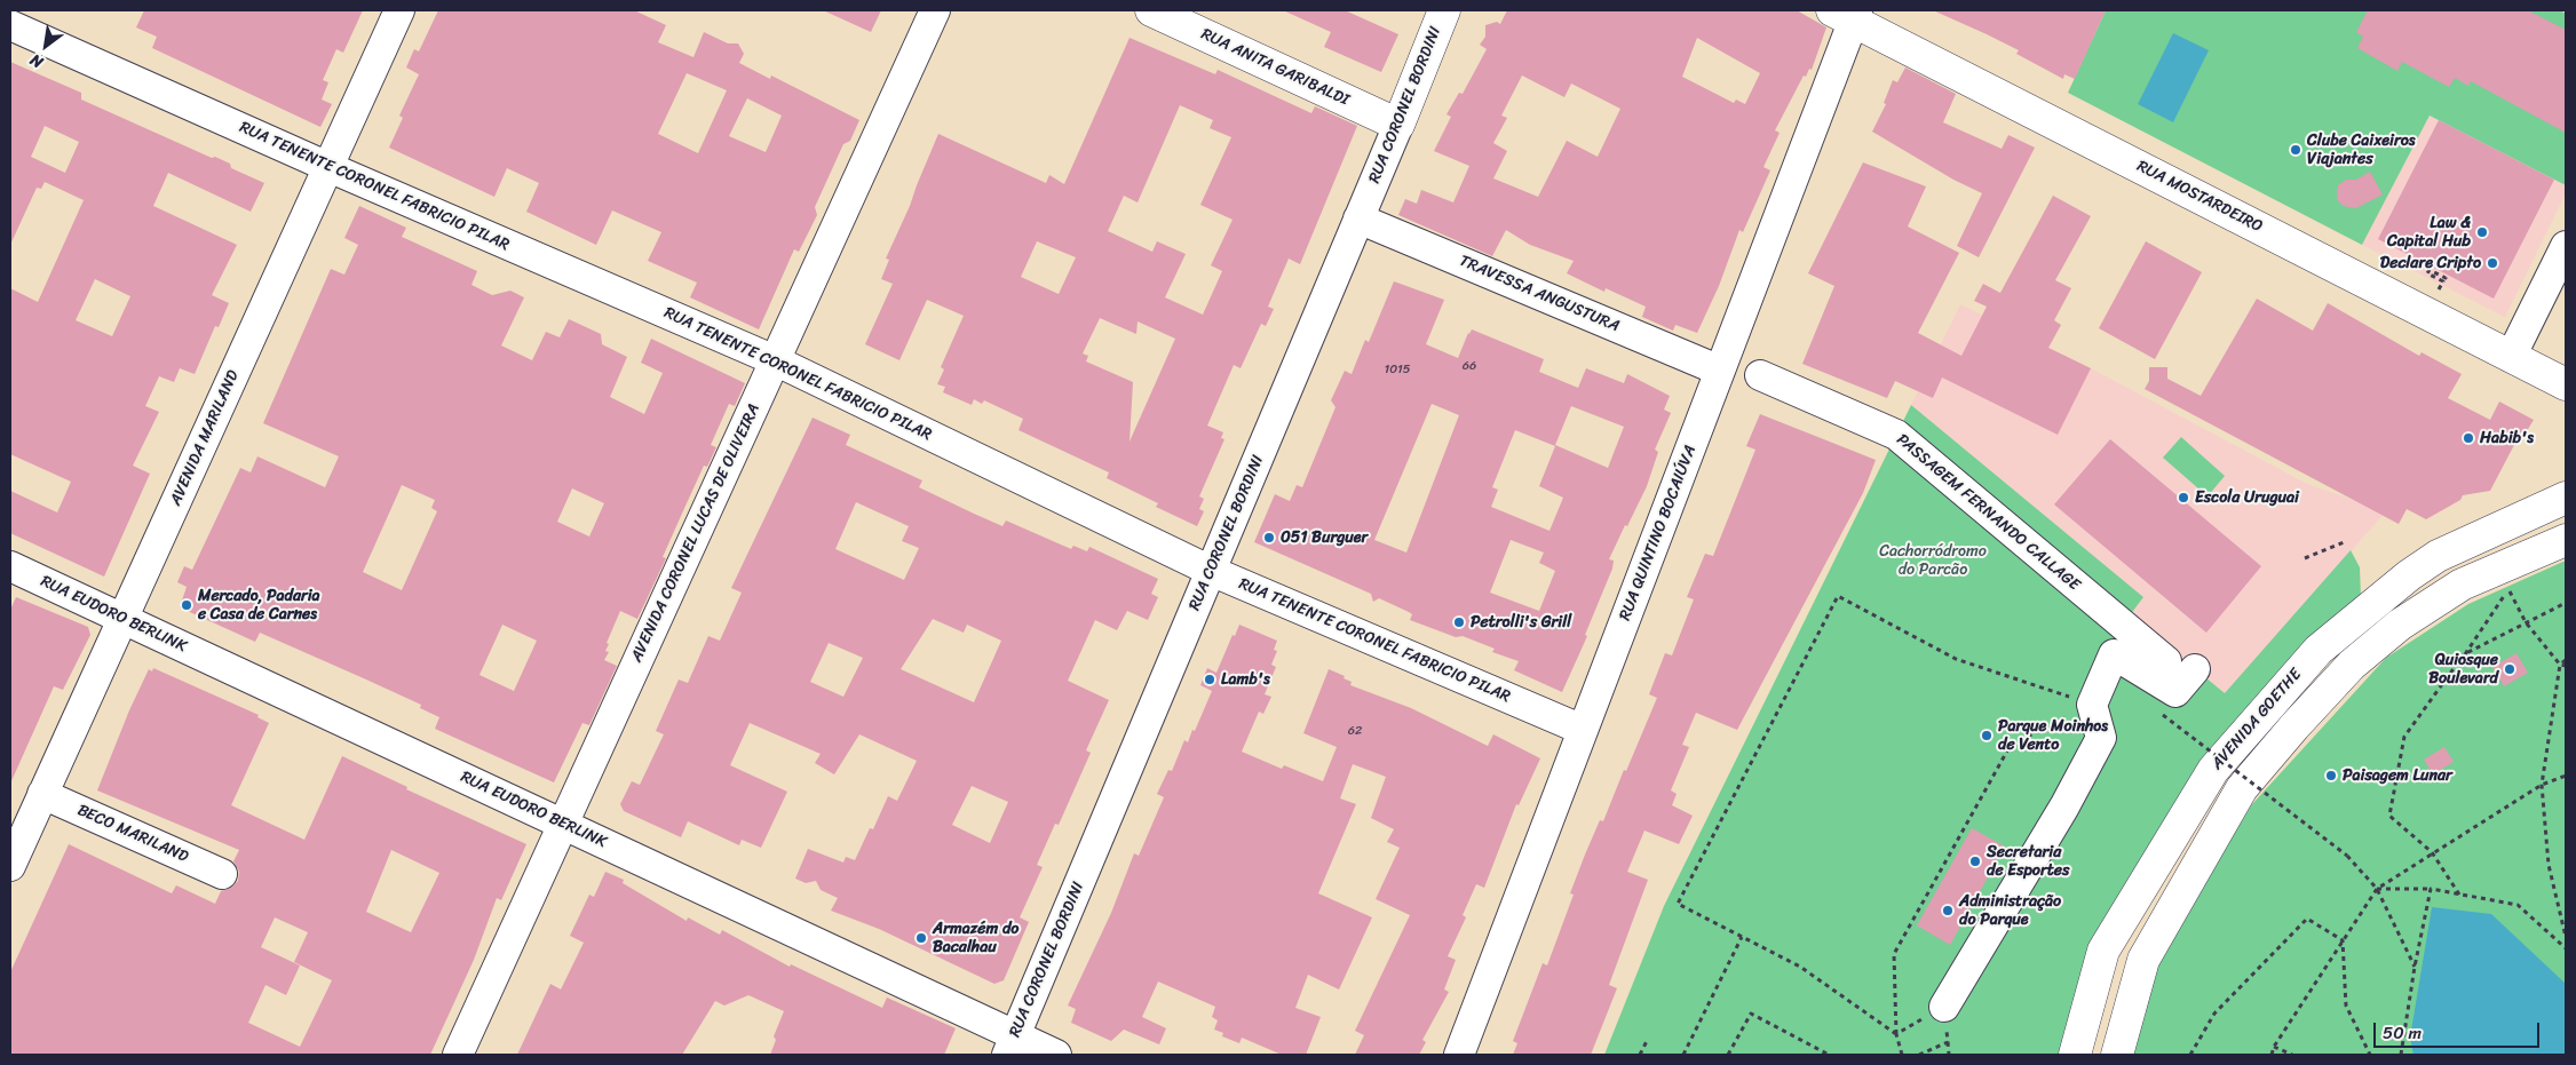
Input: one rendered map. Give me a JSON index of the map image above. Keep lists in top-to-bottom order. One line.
{"streets":{"main road":["RUA ANITA GARIBALDI","RUA CORONEL BORDINI","RUA MOSTARDEIRO","AVENIDA GOETHE"],"street":["RUA TENENTE CORONEL FABRICIO PILAR","TRAVESSA ANGUSTURA","AVENIDA MARILAND","PASSAGEM FERNANDO CALLAGE","AVENIDA CORONEL LUCAS DE OLIVEIRA","RUA QUINTINO BOCAIÚVA","RUA EUDORO BERLINK","BECO MARILAND"]},"crossings":[["RUA ANITA GARIBALDI","RUA CORONEL BORDINI"],["RUA CORONEL BORDINI","RUA TENENTE CORONEL FABRICIO PILAR"],["RUA CORONEL BORDINI","TRAVESSA ANGUSTURA"],["RUA CORONEL BORDINI","RUA EUDORO BERLINK"],["RUA TENENTE CORONEL FABRICIO PILAR","AVENIDA MARILAND"],["RUA TENENTE CORONEL FABRICIO PILAR","AVENIDA CORONEL LUCAS DE OLIVEIRA"],["RUA TENENTE CORONEL FABRICIO PILAR","RUA QUINTINO BOCAIÚVA"],["RUA MOSTARDEIRO","RUA QUINTINO BOCAIÚVA"],["TRAVESSA ANGUSTURA","RUA QUINTINO BOCAIÚVA"],["AVENIDA MARILAND","RUA EUDORO BERLINK"],["AVENIDA MARILAND","BECO MARILAND"],["AVENIDA CORONEL LUCAS DE OLIVEIRA","RUA EUDORO BERLINK"]],"parks":["Cachorródromo do Parcão"],"places":["Clube Caixeiros Viajantes","Law & Capital Hub","Declare Cripto","Habib's","Escola Uruguai","051 Burguer","Mercado, Padaria e Casa de Carnes","Petrolli's Grill","Quiosque Boulevard","Lamb's","Parque Moinhos de Vento","Paisagem Lunar","Secretaria de Esportes","Administração do Parque","Armazém do Bacalhau"],"house_numbers":["66","1015","62"],"scale_bar":"50 m","north":"bottom left"}
